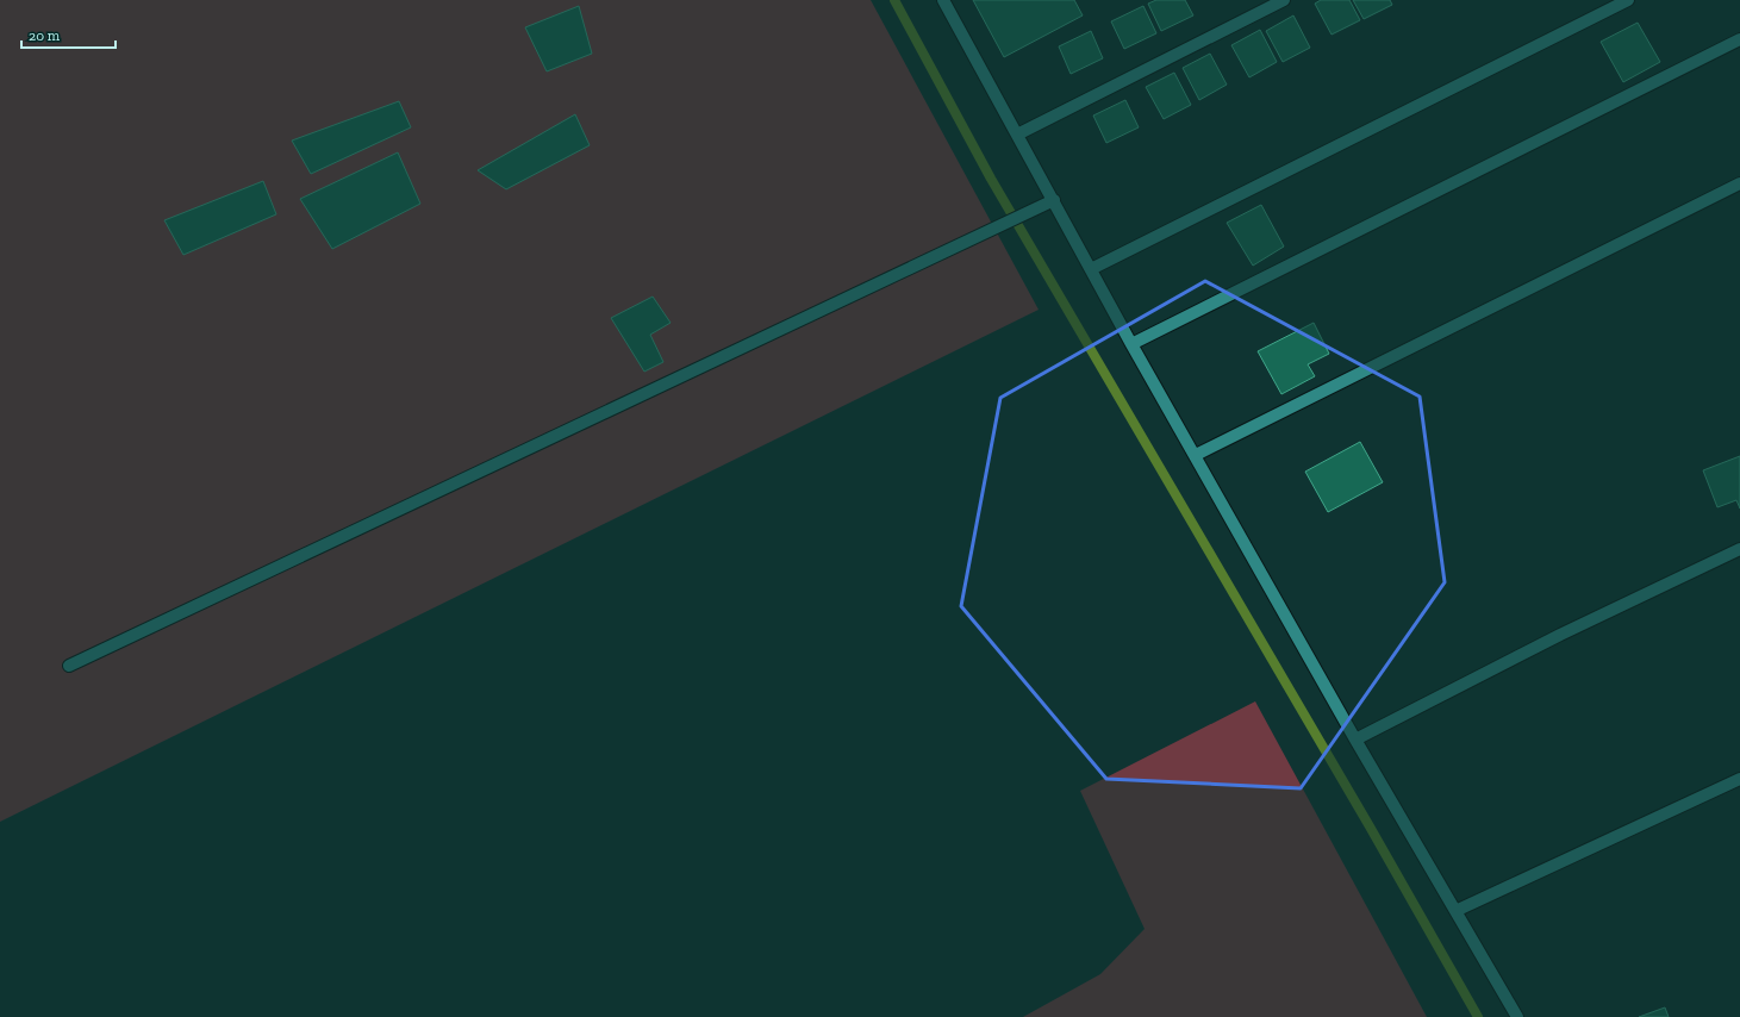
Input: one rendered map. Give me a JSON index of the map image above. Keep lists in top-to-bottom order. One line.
{"scale_bar":"20 m"}
